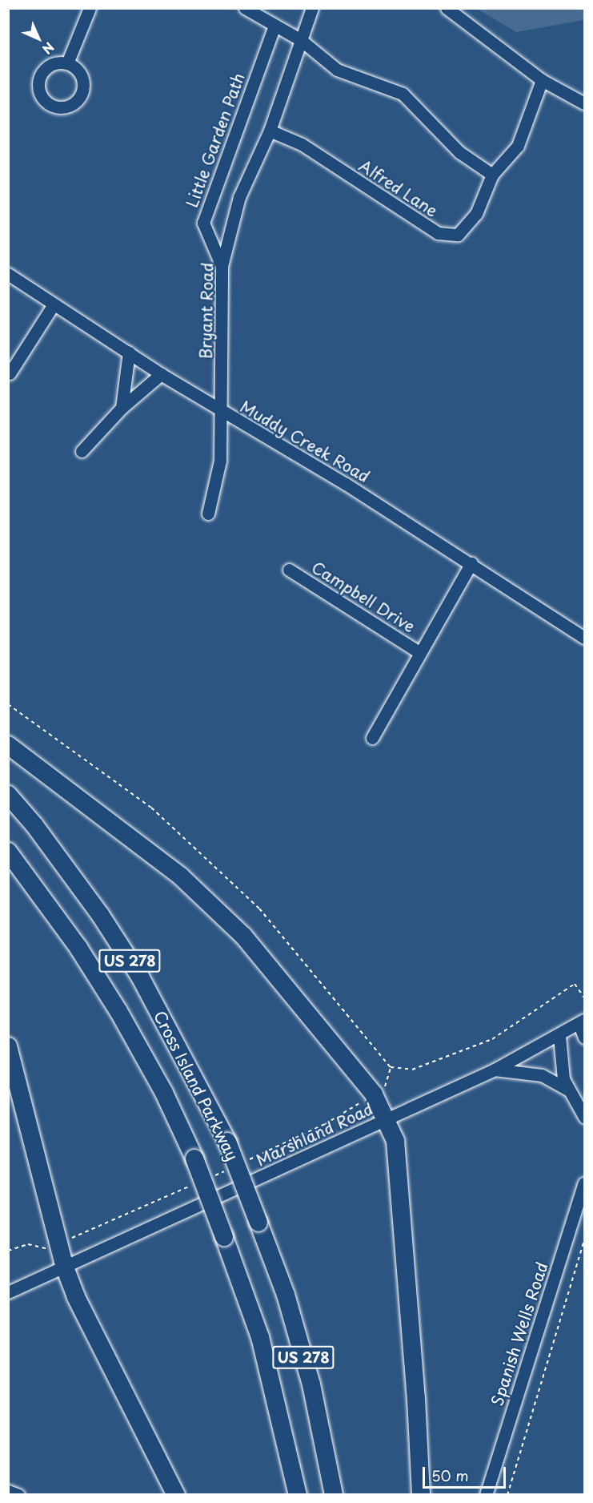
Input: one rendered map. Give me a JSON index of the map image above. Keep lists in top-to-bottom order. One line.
{"streets":{"highway":["US 278","Cross Island Parkway"],"street":["Little Garden Path","Alfred Lane","Bryant Road","Muddy Creek Road","Campbell Drive","Marshland Road","Spanish Wells Road"]},"crossings":[["Little Garden Path","Bryant Road"],["Alfred Lane","Bryant Road"],["Bryant Road","Muddy Creek Road"],["Muddy Creek Road","Campbell Drive"]],"scale_bar":"50 m","north":"bottom right"}
